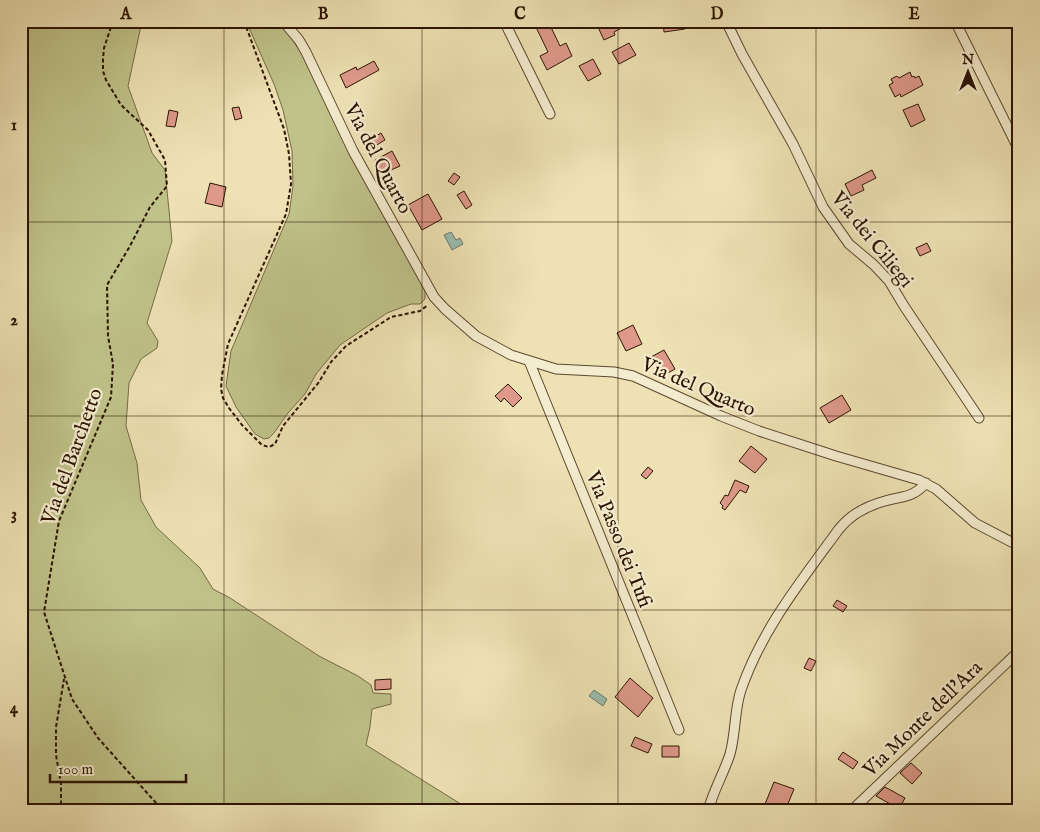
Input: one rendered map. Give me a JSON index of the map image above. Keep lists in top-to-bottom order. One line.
{"streets":{"street":["Via del Quarto","Via dei Ciliegi","Via Passo dei Tufi","Via Monte dell'Ara"],"path":["Via del Barchetto"]},"crossings":[["Via del Quarto","Via Passo dei Tufi"]],"scale_bar":"100 m","north":"top","grid":{"columns":["A","B","C","D","E"],"rows":["1","2","3","4"]}}
